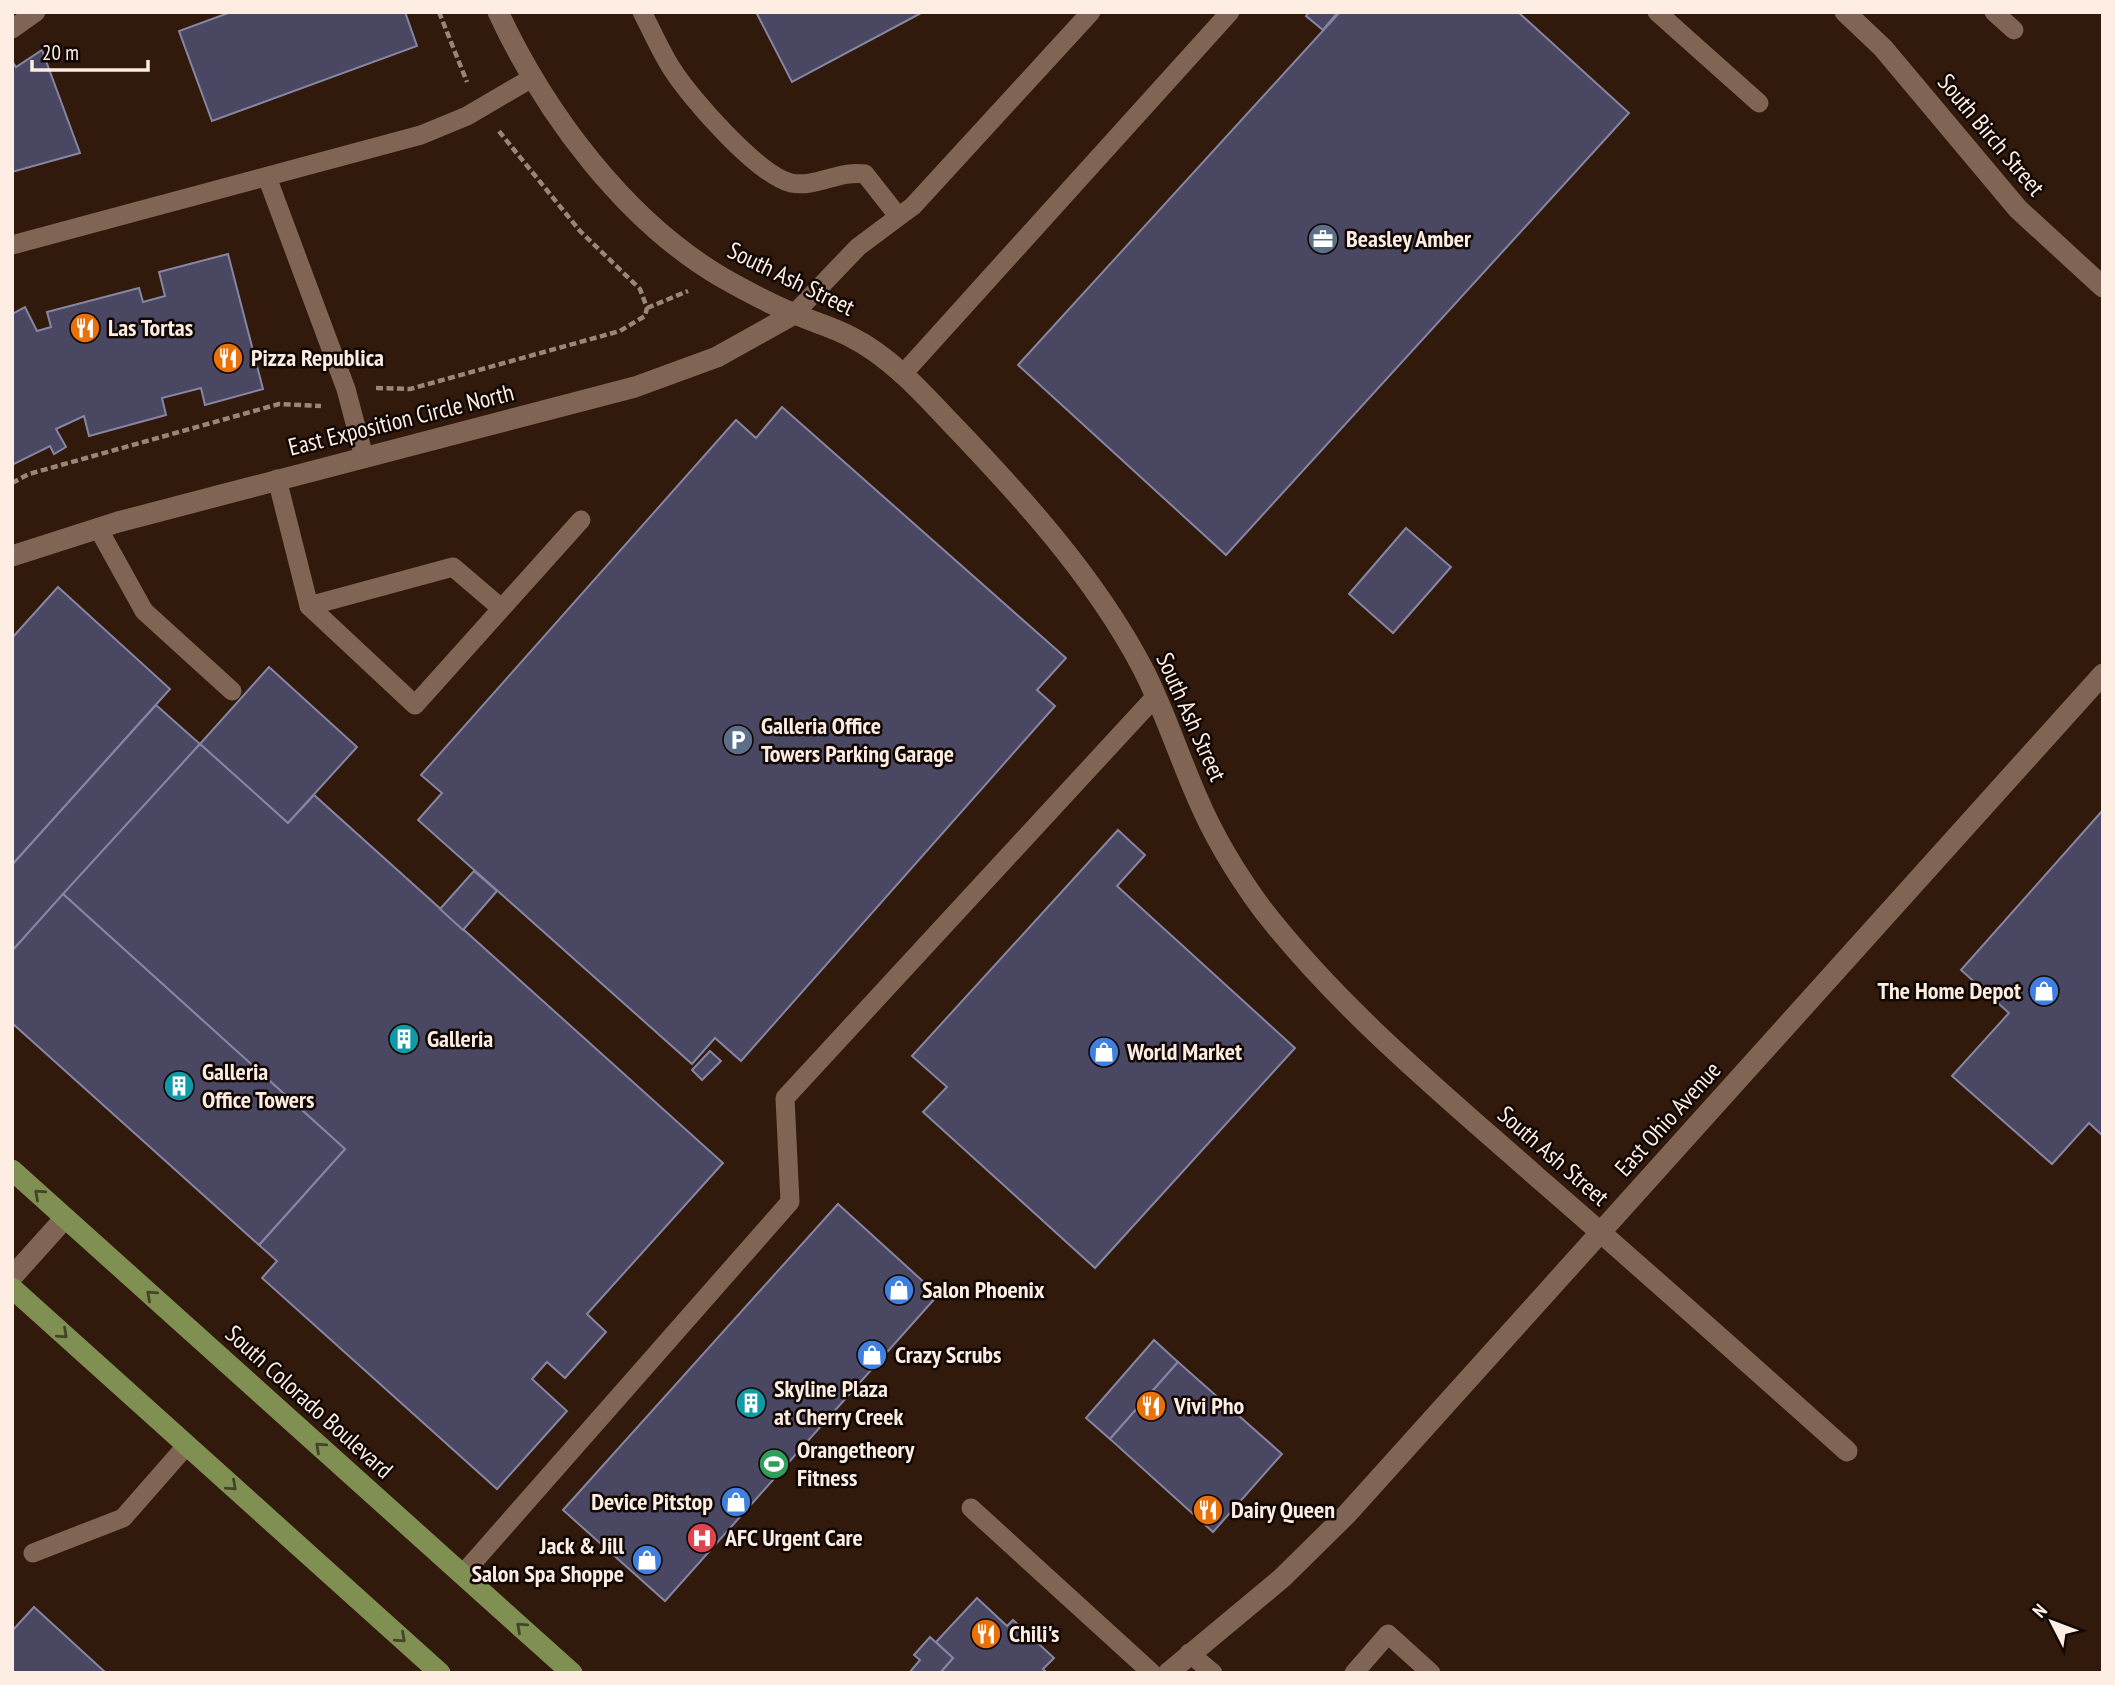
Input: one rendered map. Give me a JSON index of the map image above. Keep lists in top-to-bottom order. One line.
{"streets":{"main road":["South Colorado Boulevard"],"street":["South Birch Street","South Ash Street","East Exposition Circle North","East Ohio Avenue"]},"crossings":[["South Ash Street","East Exposition Circle North"],["South Ash Street","East Ohio Avenue"]],"places":{"office":["Beasley Amber"],"restaurant":["Las Tortas","Pizza Republica","Vivi Pho","Dairy Queen","Chili's"],"parking":["Galleria Office Towers Parking Garage"],"shop":["The Home Depot","World Market","Salon Phoenix","Crazy Scrubs","Device Pitstop","Jack & Jill Salon Spa Shoppe"],"building":["Galleria","Galleria Office Towers","Skyline Plaza at Cherry Creek"],"sports":["Orangetheory Fitness"],"hospital":["AFC Urgent Care"]},"scale_bar":"20 m","north":"top left"}
